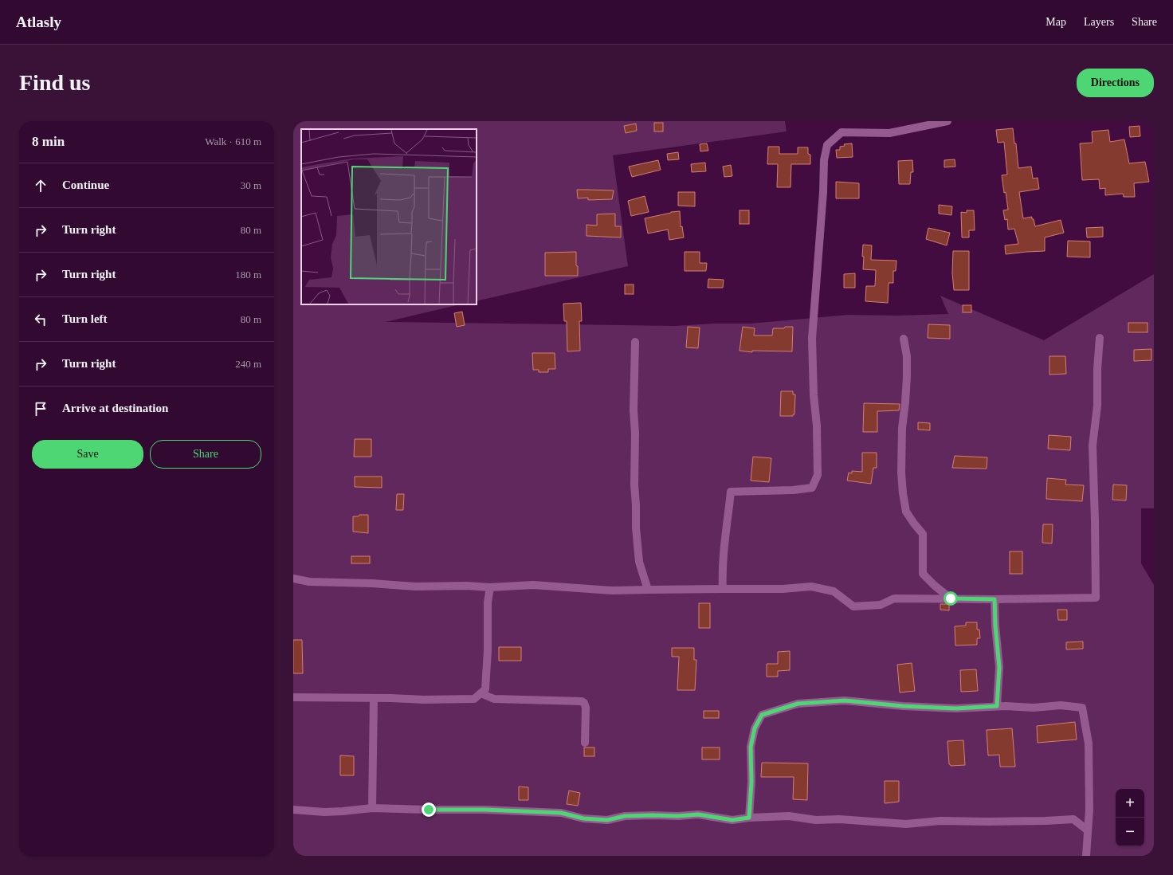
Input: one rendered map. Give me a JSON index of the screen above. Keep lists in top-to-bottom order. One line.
{"page":{"header":"Atlasly","nav":["Map","Layers","Share"],"buttons":["Directions",["Save","Share"]],"title":"Find us","heading":["8 min","Walk · 610 m"],"list":[["Continue","30 m"],["Turn right","80 m"],["Turn right","180 m"],["Turn left","80 m"],["Turn right","240 m"],"Arrive at destination"],"map_buttons":["+","−"]}}
